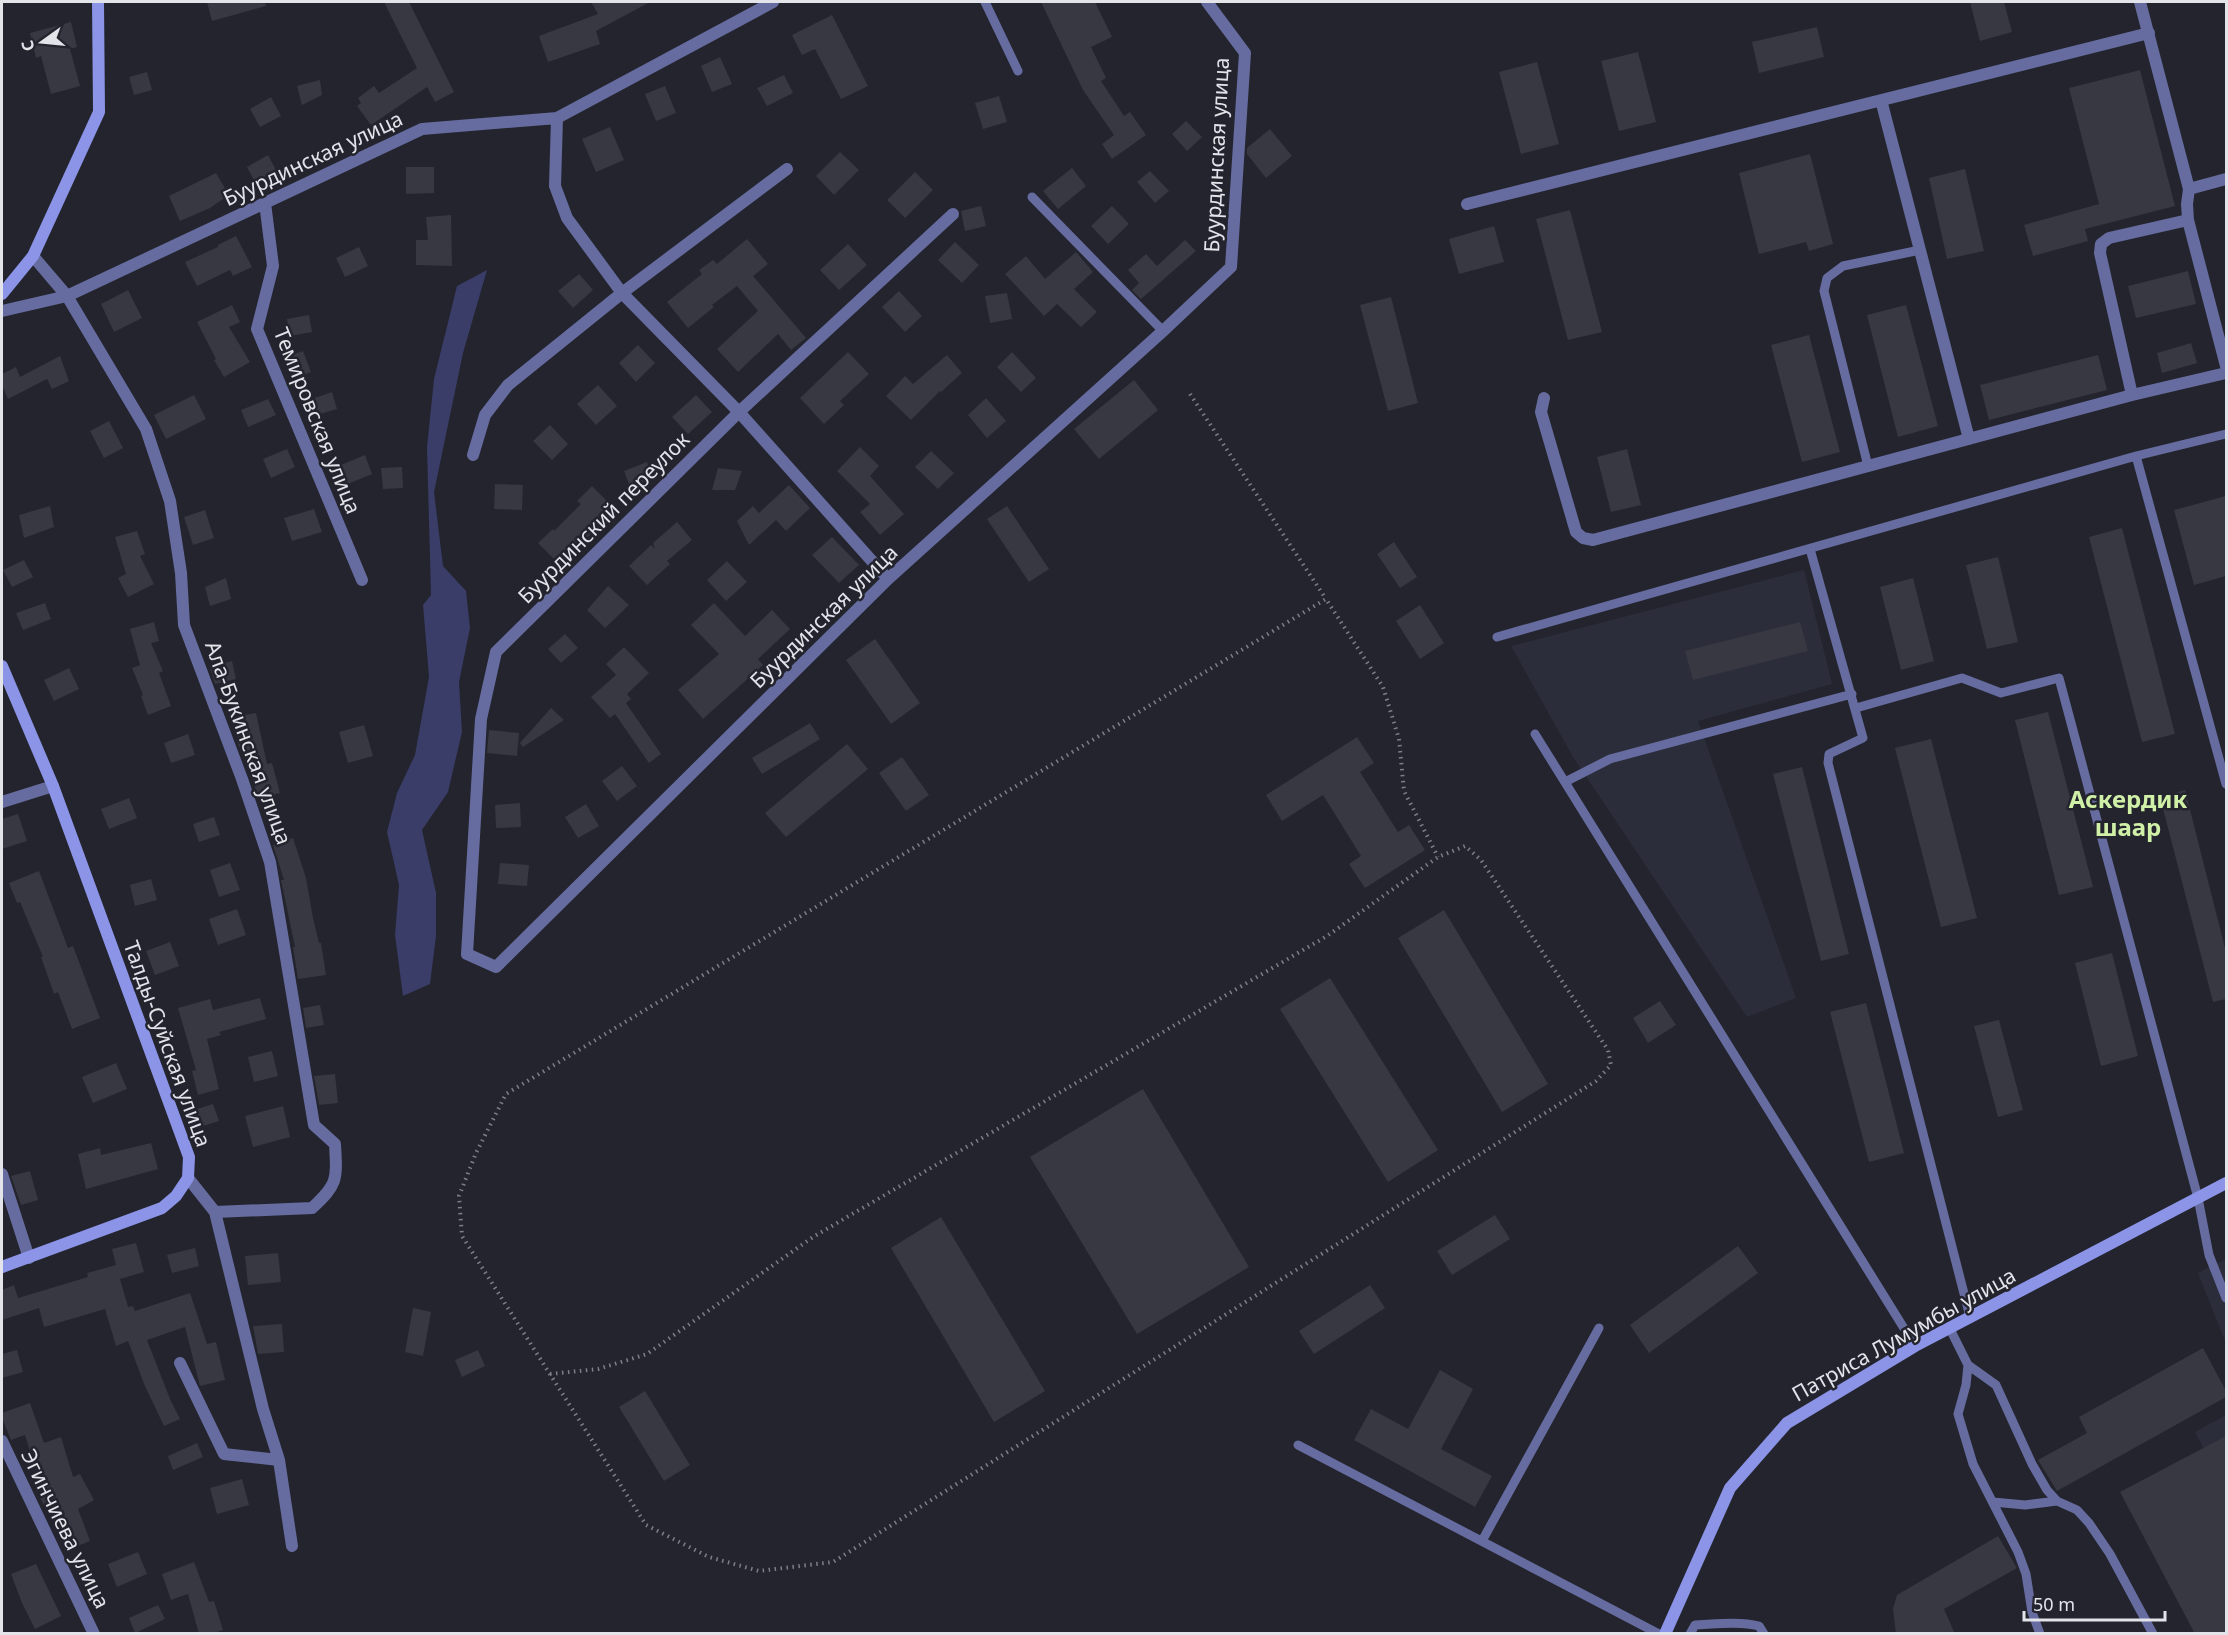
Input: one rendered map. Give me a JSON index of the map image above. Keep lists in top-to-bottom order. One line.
{"streets":{"street":["Буурдинская улица","Темировская улица","Буурдинский переулок","Ала-Букинская улица","Талды-Суйская улица","Патриса Лумумбы улица","Эгинчиева улица"]},"crossings":[["Буурдинская улица","Темировская улица"],["Буурдинская улица","Буурдинский переулок"],["Буурдинская улица","Ала-Букинская улица"],["Ала-Букинская улица","Талды-Суйская улица"]],"districts":["Аскердик шаар"],"scale_bar":"50 m","north":"left"}
